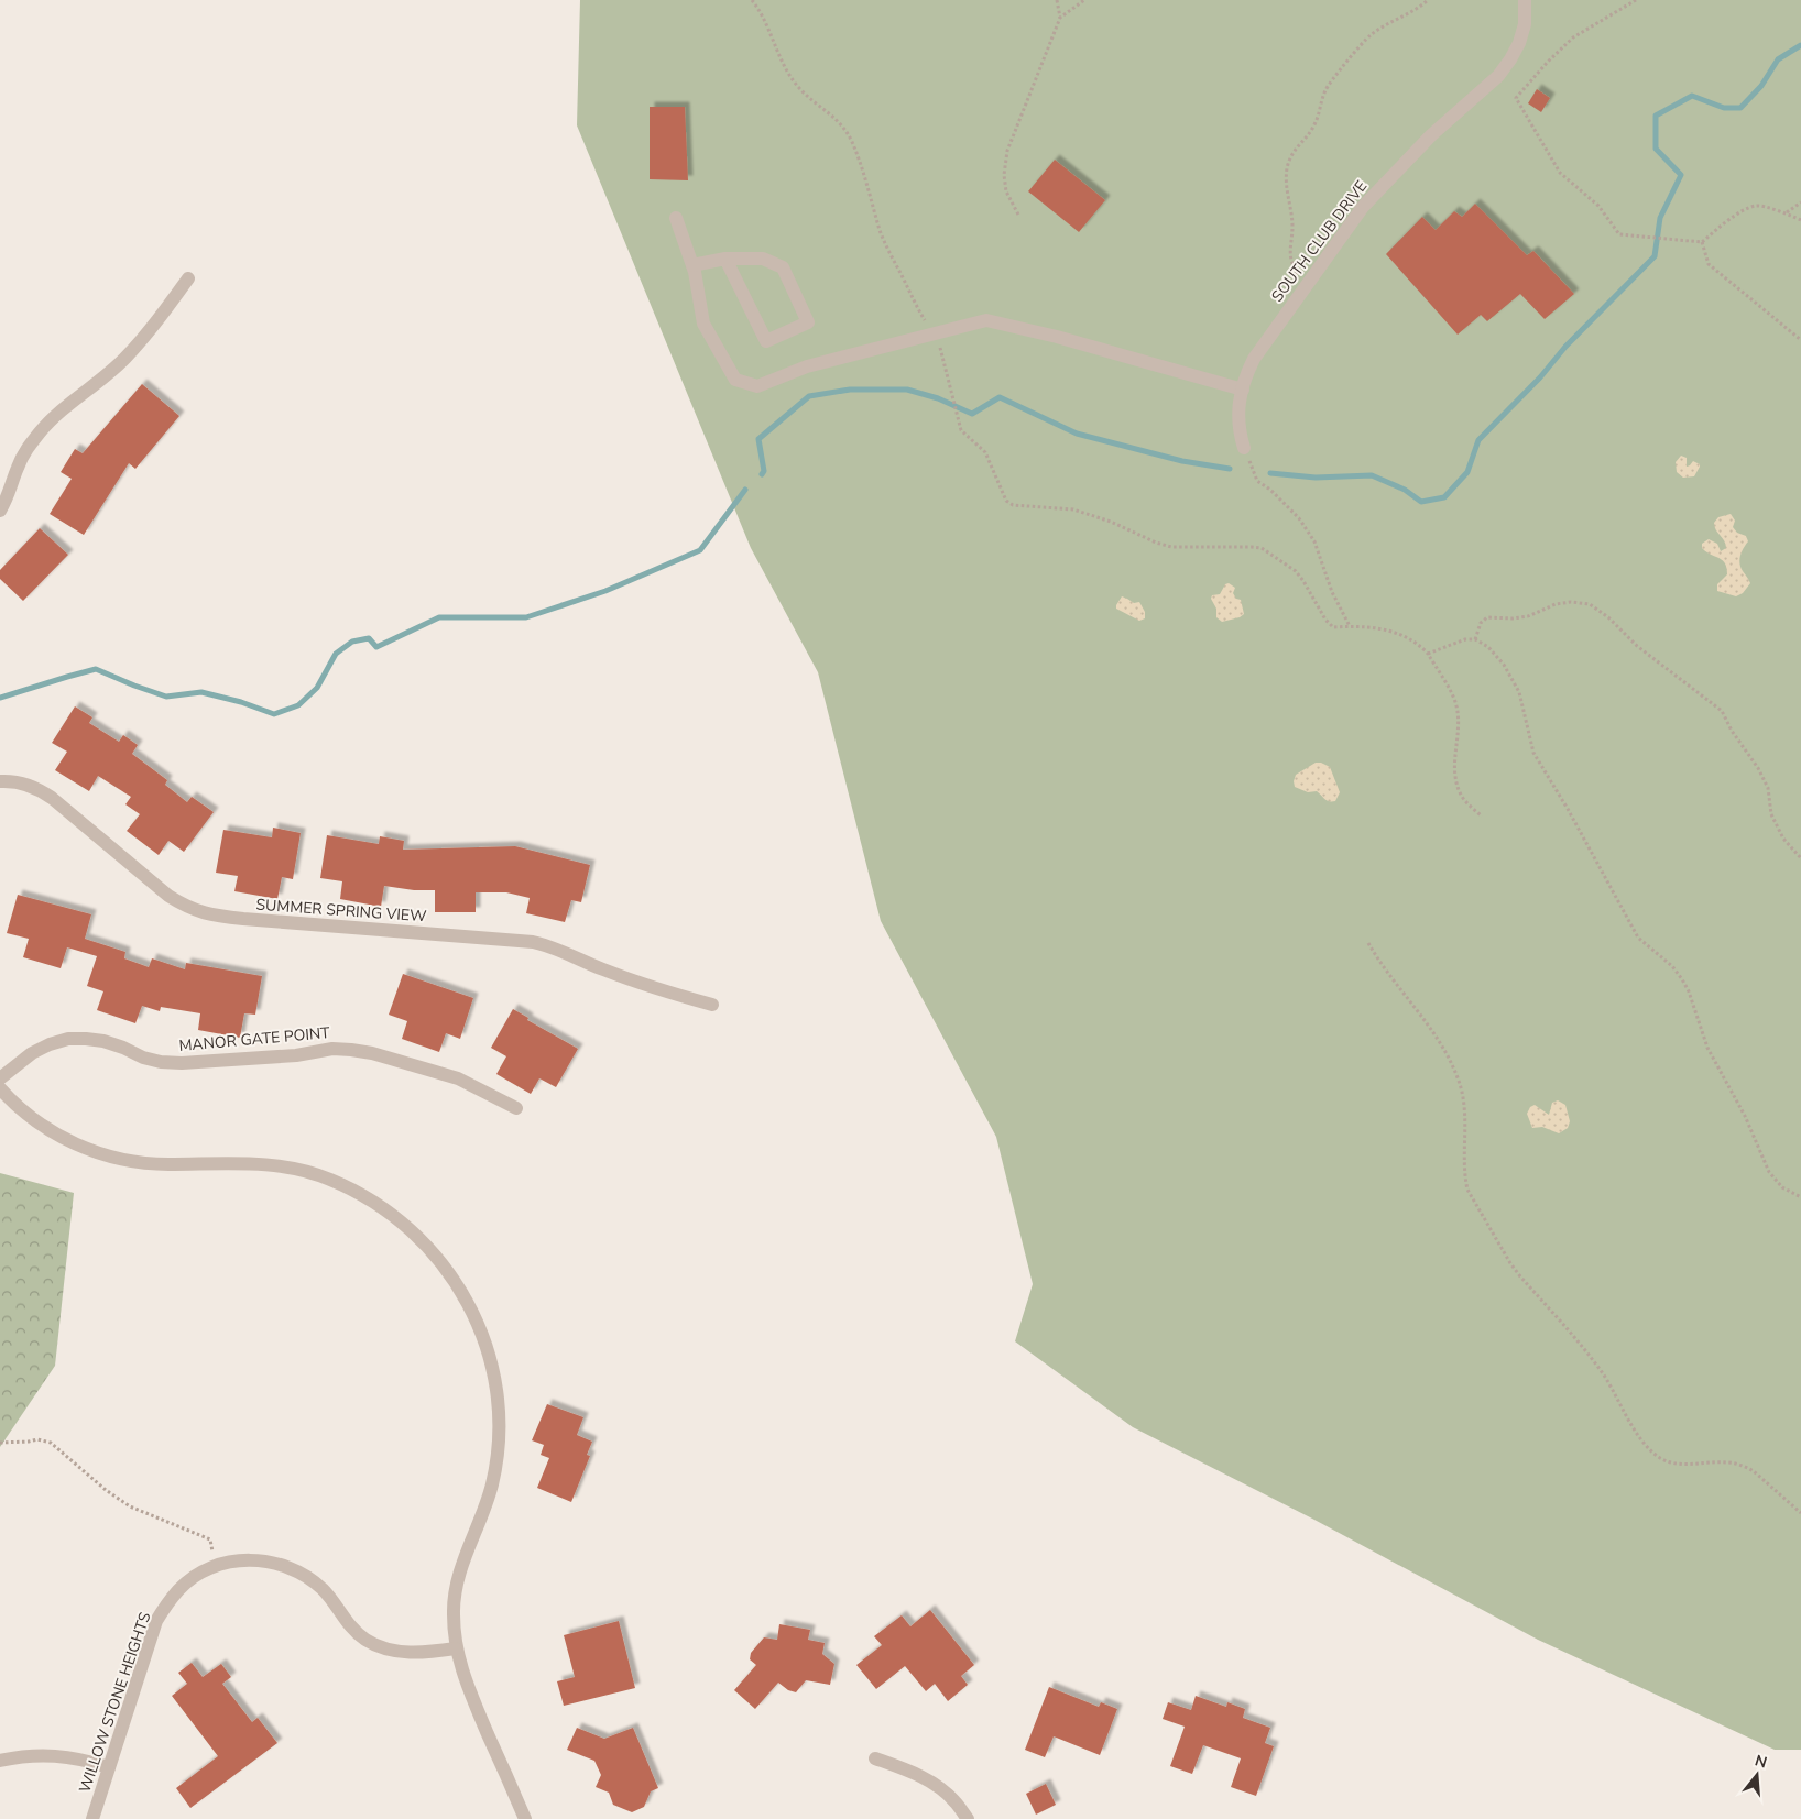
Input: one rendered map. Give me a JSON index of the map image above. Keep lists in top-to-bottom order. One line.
{"streets":{"street":["SOUTH CLUB DRIVE","SUMMER SPRING VIEW","MANOR GATE POINT","WILLOW STONE HEIGHTS"]},"north":"top"}
